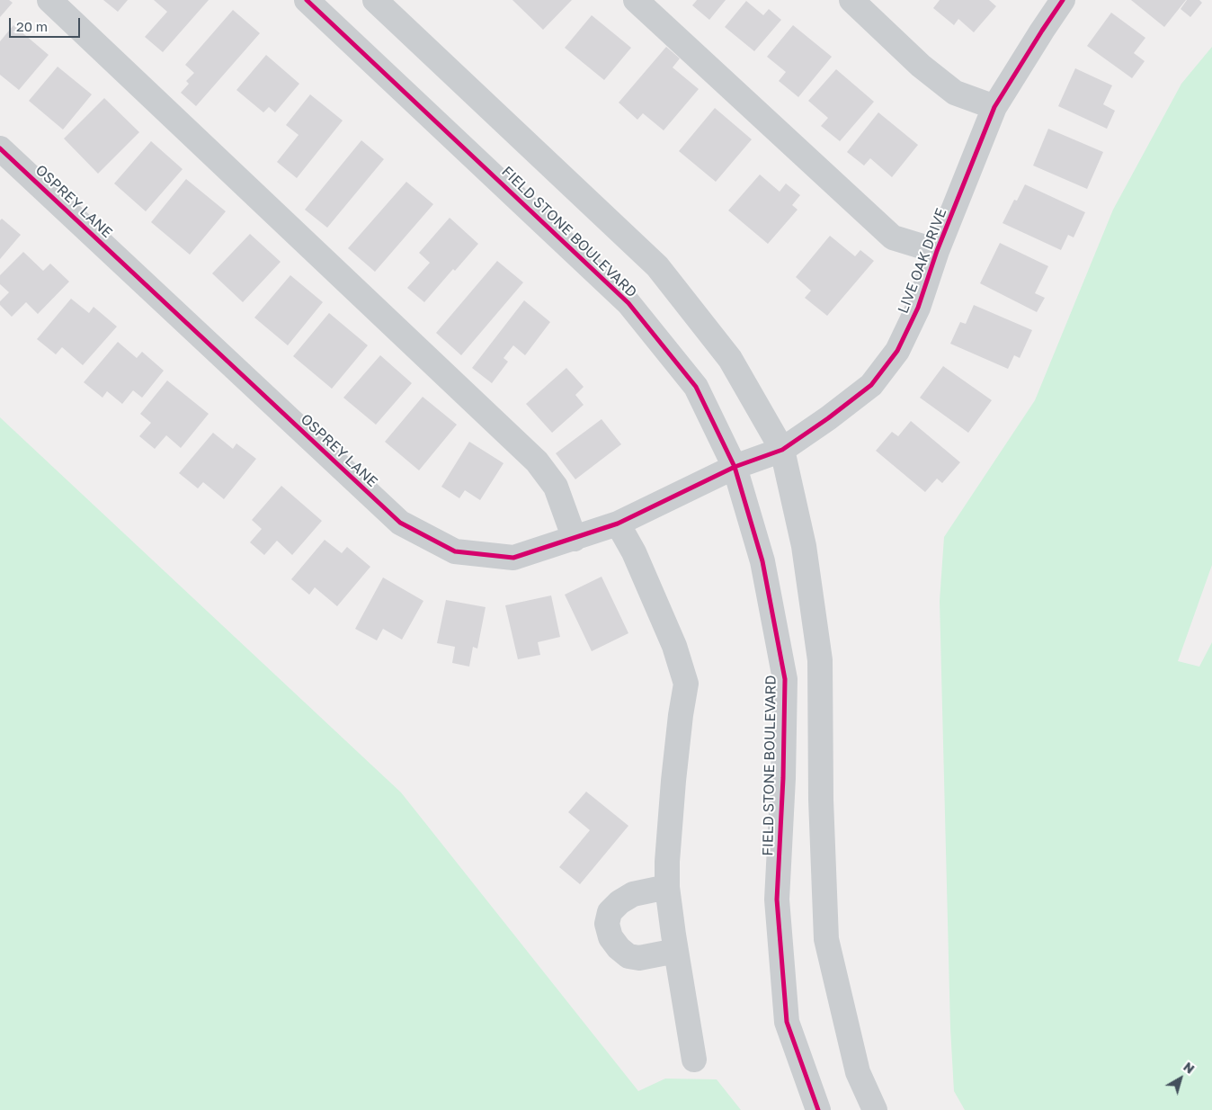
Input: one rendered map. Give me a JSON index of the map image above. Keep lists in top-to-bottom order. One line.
{"streets":{"street":["OSPREY LANE","FIELD STONE BOULEVARD","LIVE OAK DRIVE"]},"crossings":[["OSPREY LANE","FIELD STONE BOULEVARD"],["OSPREY LANE","LIVE OAK DRIVE"],["FIELD STONE BOULEVARD","LIVE OAK DRIVE"]],"scale_bar":"20 m","north":"top right"}
